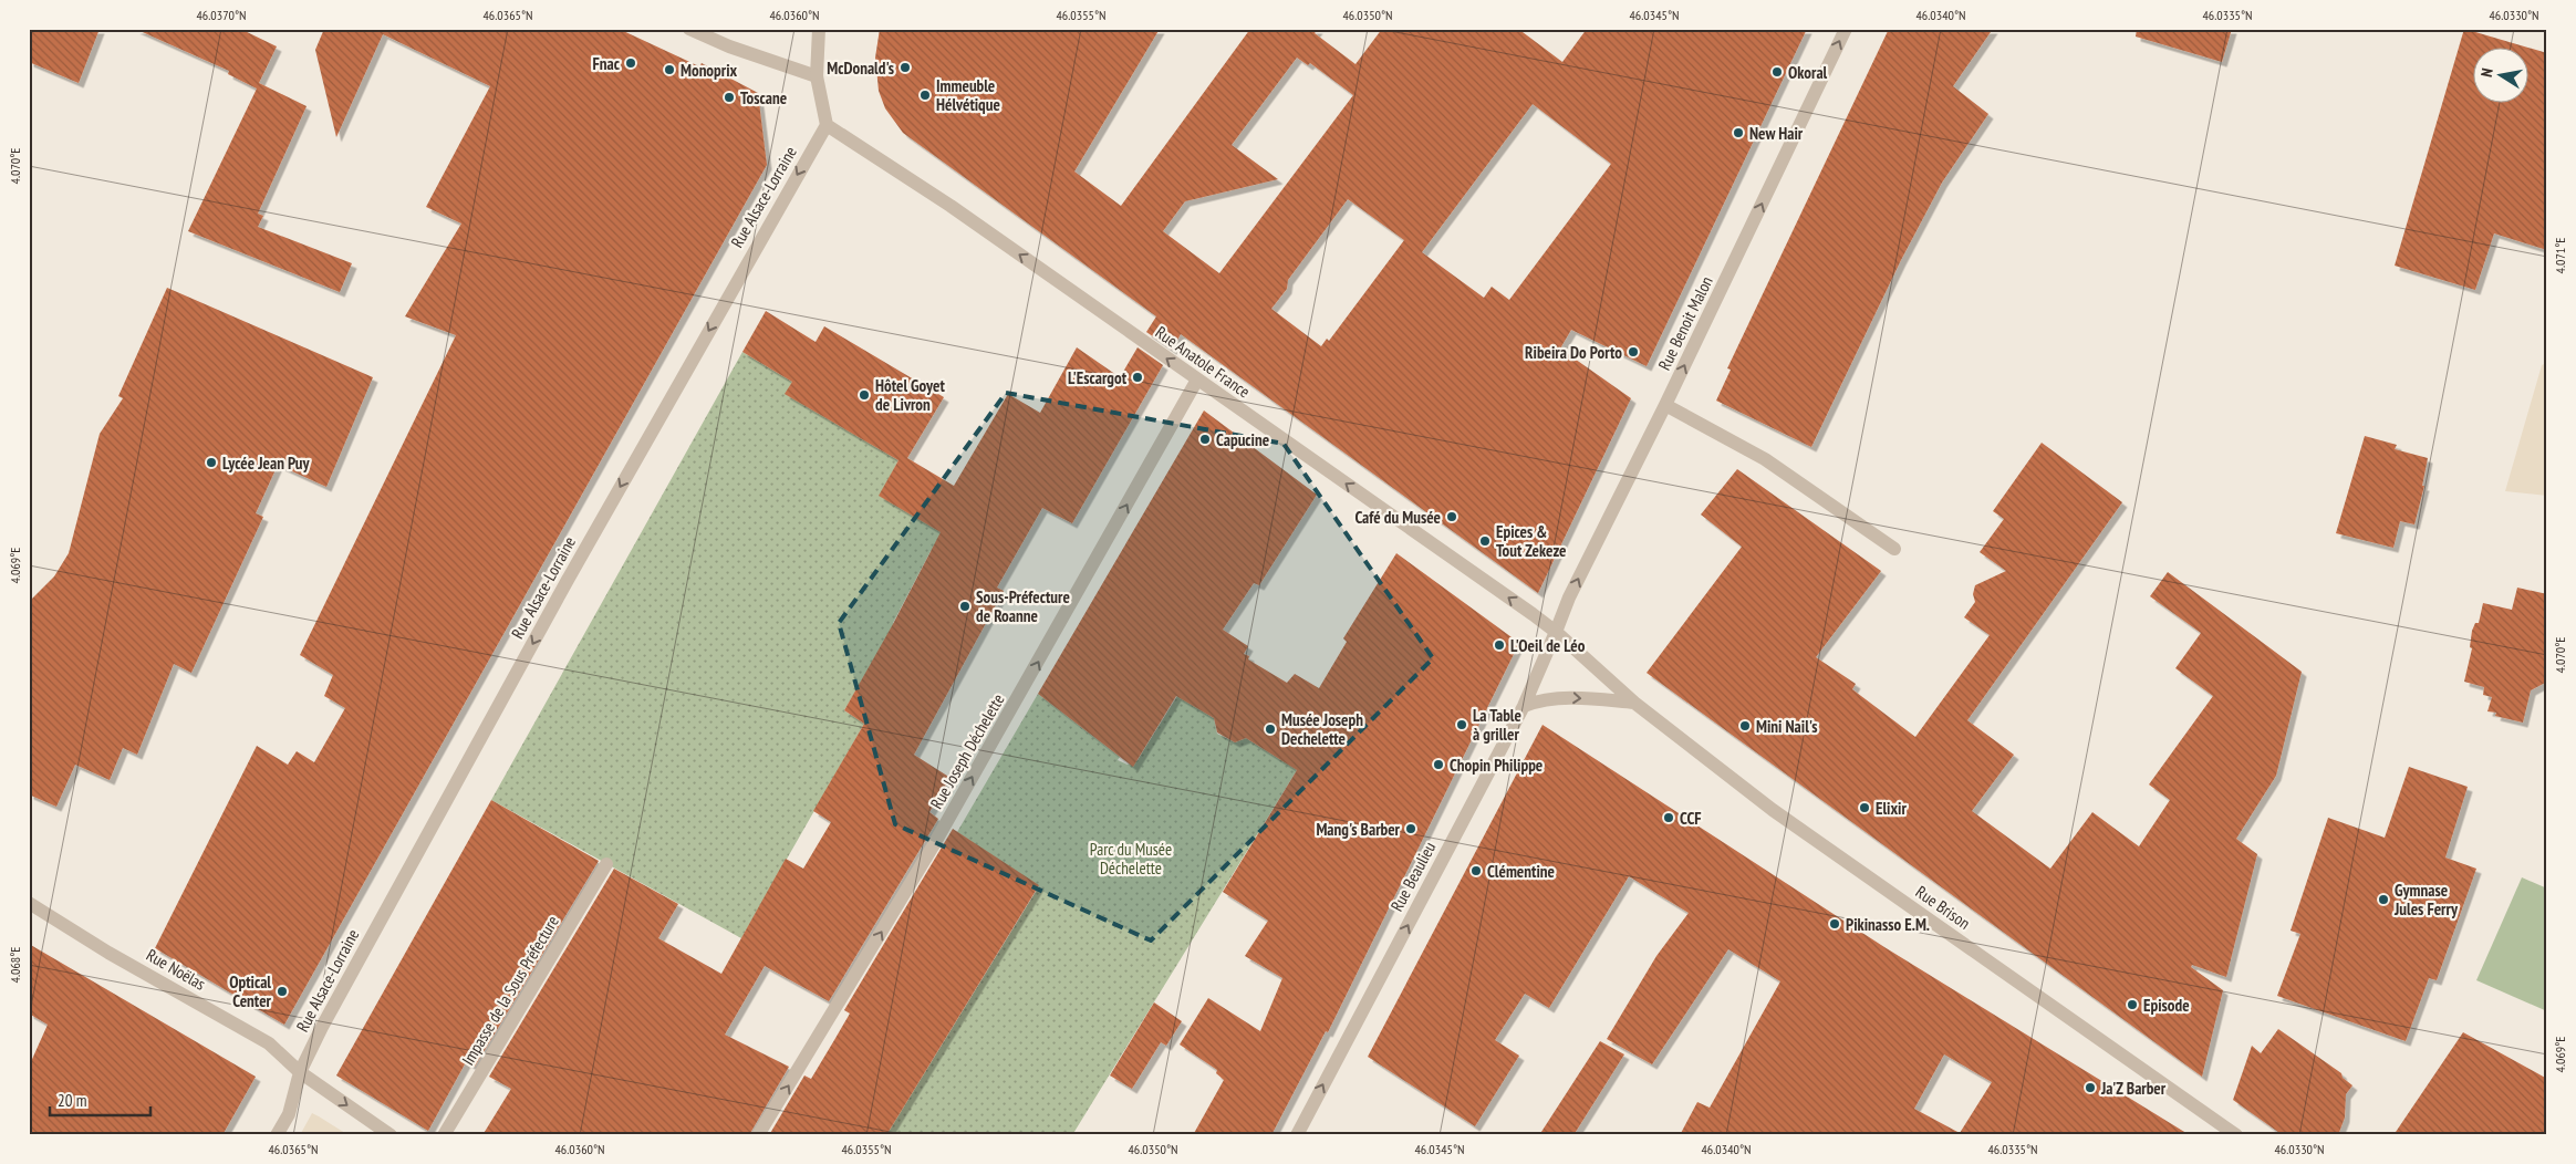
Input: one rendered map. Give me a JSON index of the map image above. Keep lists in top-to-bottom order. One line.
{"streets":{"street":["Rue Alsace-Lorraine","Rue Benoit Malon","Rue Anatole France","Rue Joseph Déchelette","Rue Beaulieu","Rue Brison","Rue Noëlas","Impasse de la Sous Préfecture"]},"crossings":[["Rue Alsace-Lorraine","Rue Anatole France"],["Rue Alsace-Lorraine","Rue Noëlas"],["Rue Benoit Malon","Rue Anatole France"],["Rue Benoit Malon","Rue Beaulieu"],["Rue Benoit Malon","Rue Brison"],["Rue Anatole France","Rue Joseph Déchelette"],["Rue Anatole France","Rue Beaulieu"],["Rue Anatole France","Rue Brison"],["Rue Beaulieu","Rue Brison"]],"one_way":["Rue Alsace-Lorraine","Rue Benoit Malon","Rue Anatole France","Rue Joseph Déchelette","Rue Beaulieu"],"parks":["Parc du Musée Déchelette"],"places":["Fnac","McDonald's","Monoprix","Okoral","Immeuble Hélvétique","Toscane","New Hair","Ribeira Do Porto","L'Escargot","Hôtel Goyet de Livron","Capucine","Lycée Jean Puy","Café du Musée","Epices & Tout Zekeze","Sous-Préfecture de Roanne","L'Oeil de Léo","La Table à griller","Mini Nail's","Musée Joseph Dechelette","Chopin Philippe","Elixir","CCF","Mang's Barber","Clémentine","Gymnase Jules Ferry","Pikinasso E.M.","Optical Center","Episode","Ja'Z Barber"],"scale_bar":"20 m","north":"left","coordinates":["46.0370°N","46.0365°N","46.0360°N","46.0355°N","46.0350°N","46.0345°N","46.0340°N","46.0335°N","46.0330°N","4.070°E","4.071°E","4.069°E","4.068°E"]}
